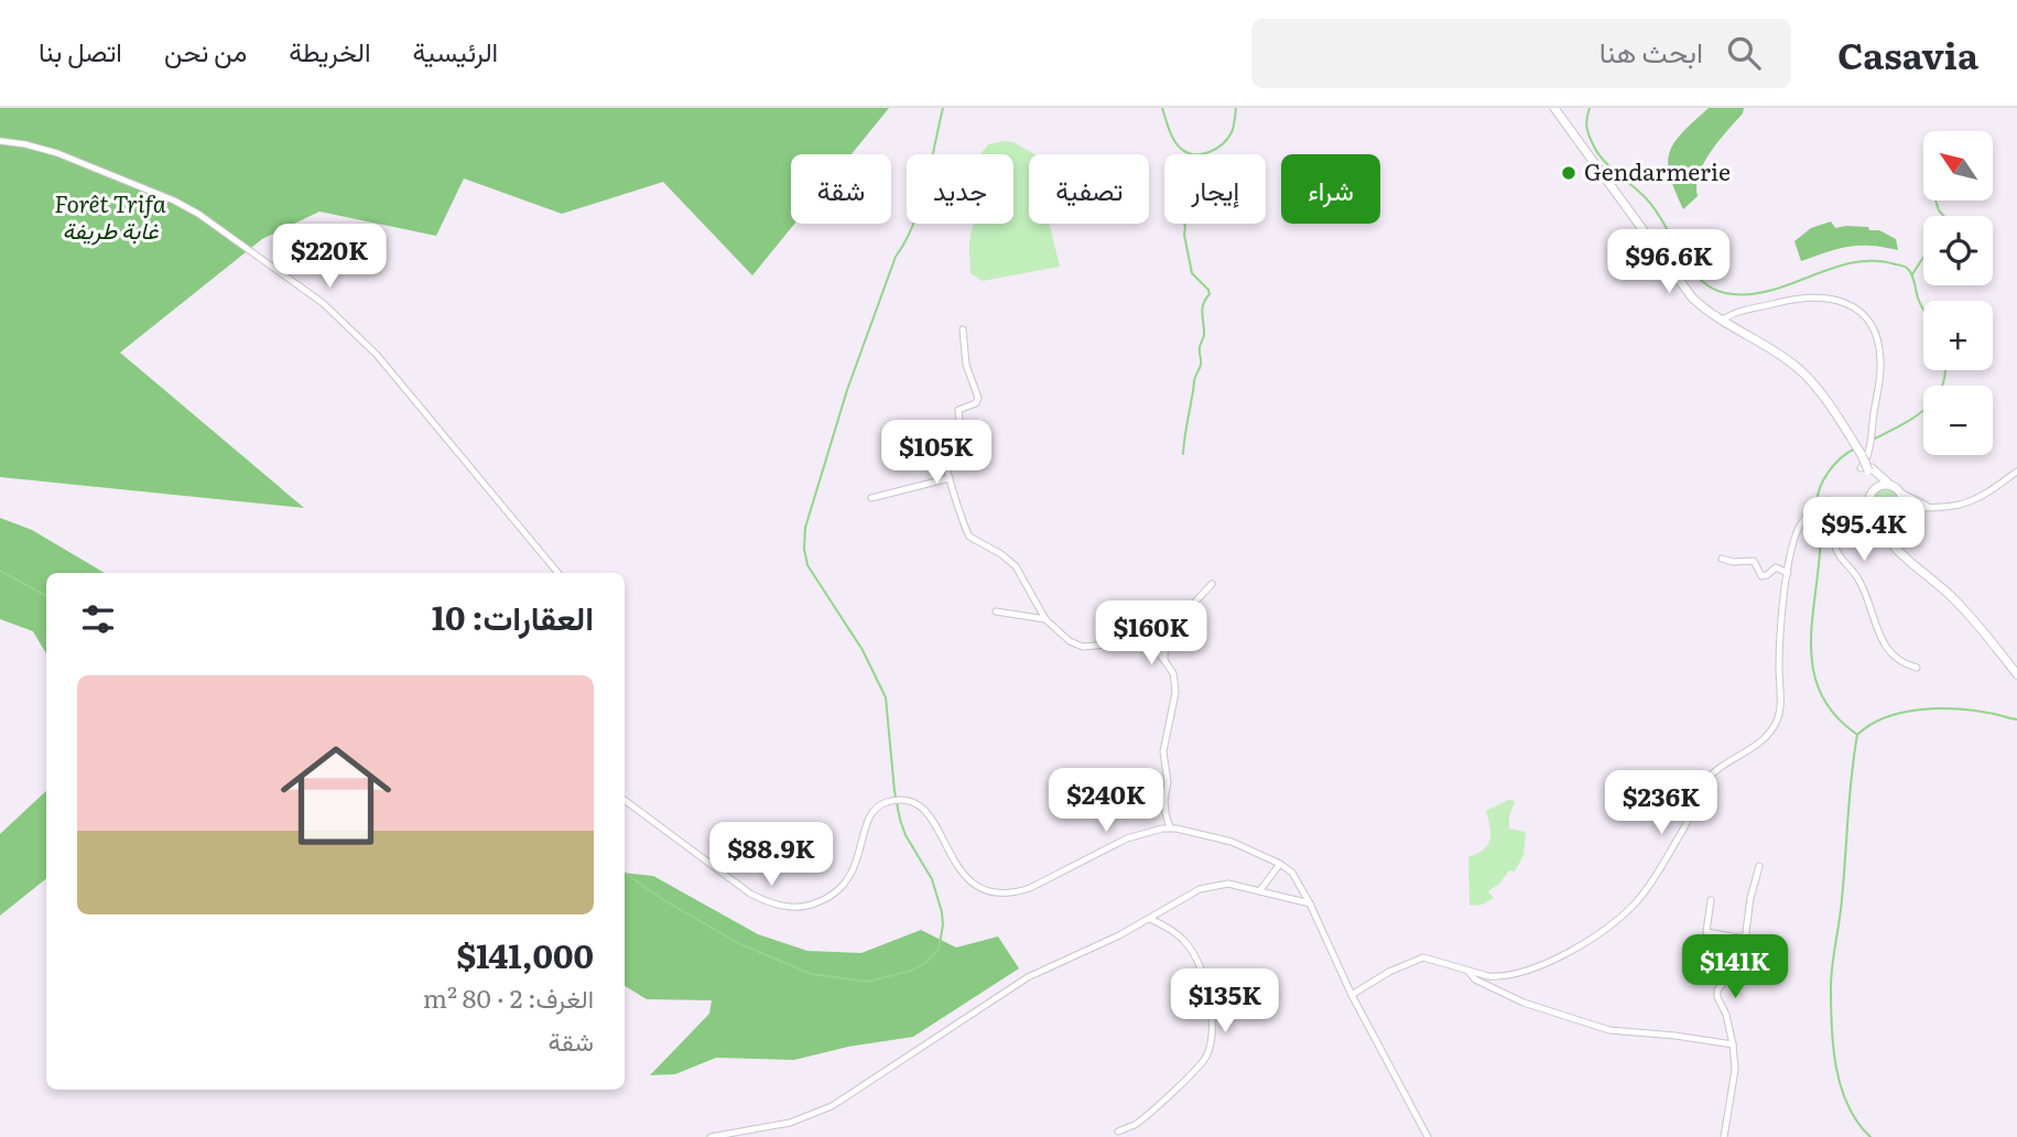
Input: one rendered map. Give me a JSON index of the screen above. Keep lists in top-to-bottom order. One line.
{"parks":["Forêt Trifa غابة طريفة"],"places":["Gendarmerie"],"north":"top left","page":{"header":"Casavia","search":"ابحث هنا","nav":["الرئيسية","الخريطة","من نحن","اتصل بنا"],"map_buttons":["+","−"],"chip":["شراء","إيجار","تصفية","جديد","شقة"],"price":["$220K","$96.6K","$105K","$95.4K","$160K","$240K","$236K","$88.9K","$141K","$135K"],"heading":"العقارات: 10","list":[{"name":"$141,000","note":"الغرف: 2 · 80 m² · شقة"}]}}
